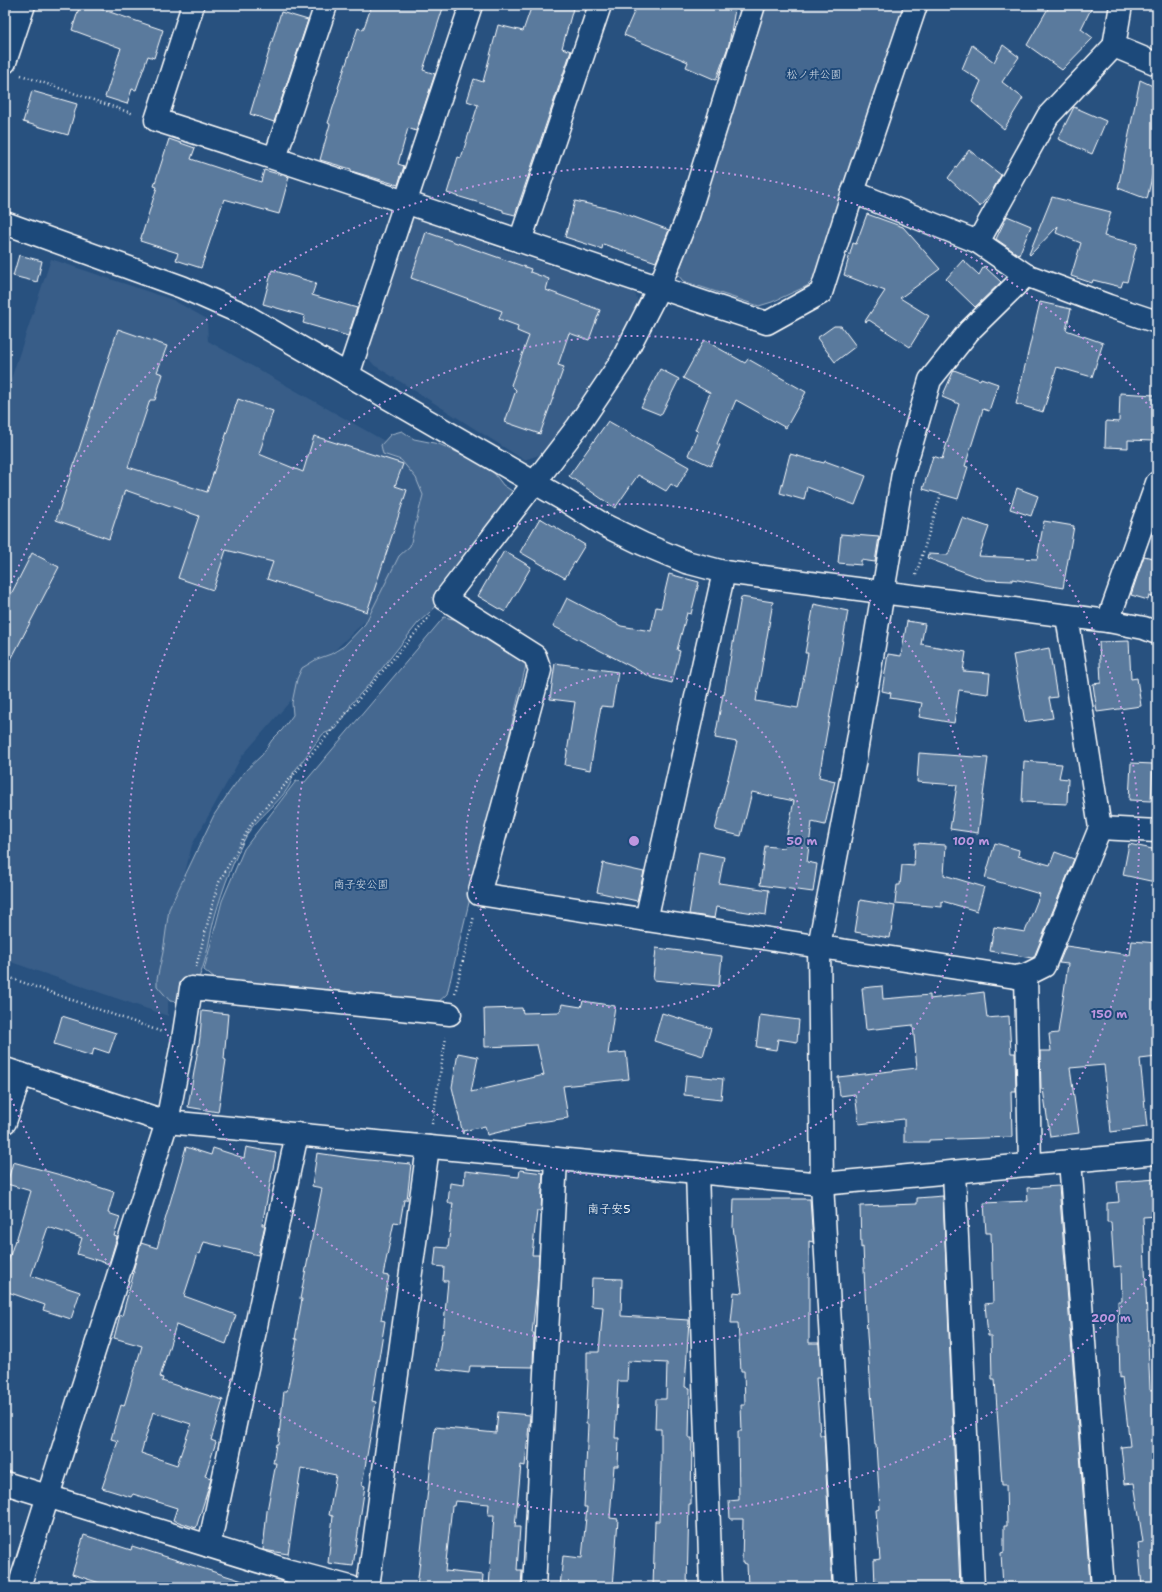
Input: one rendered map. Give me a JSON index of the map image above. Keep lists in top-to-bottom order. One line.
{"districts":["南子安5"],"parks":["松ノ井公園","南子安公園"],"rings":["50 m","100 m","150 m","200 m"]}
